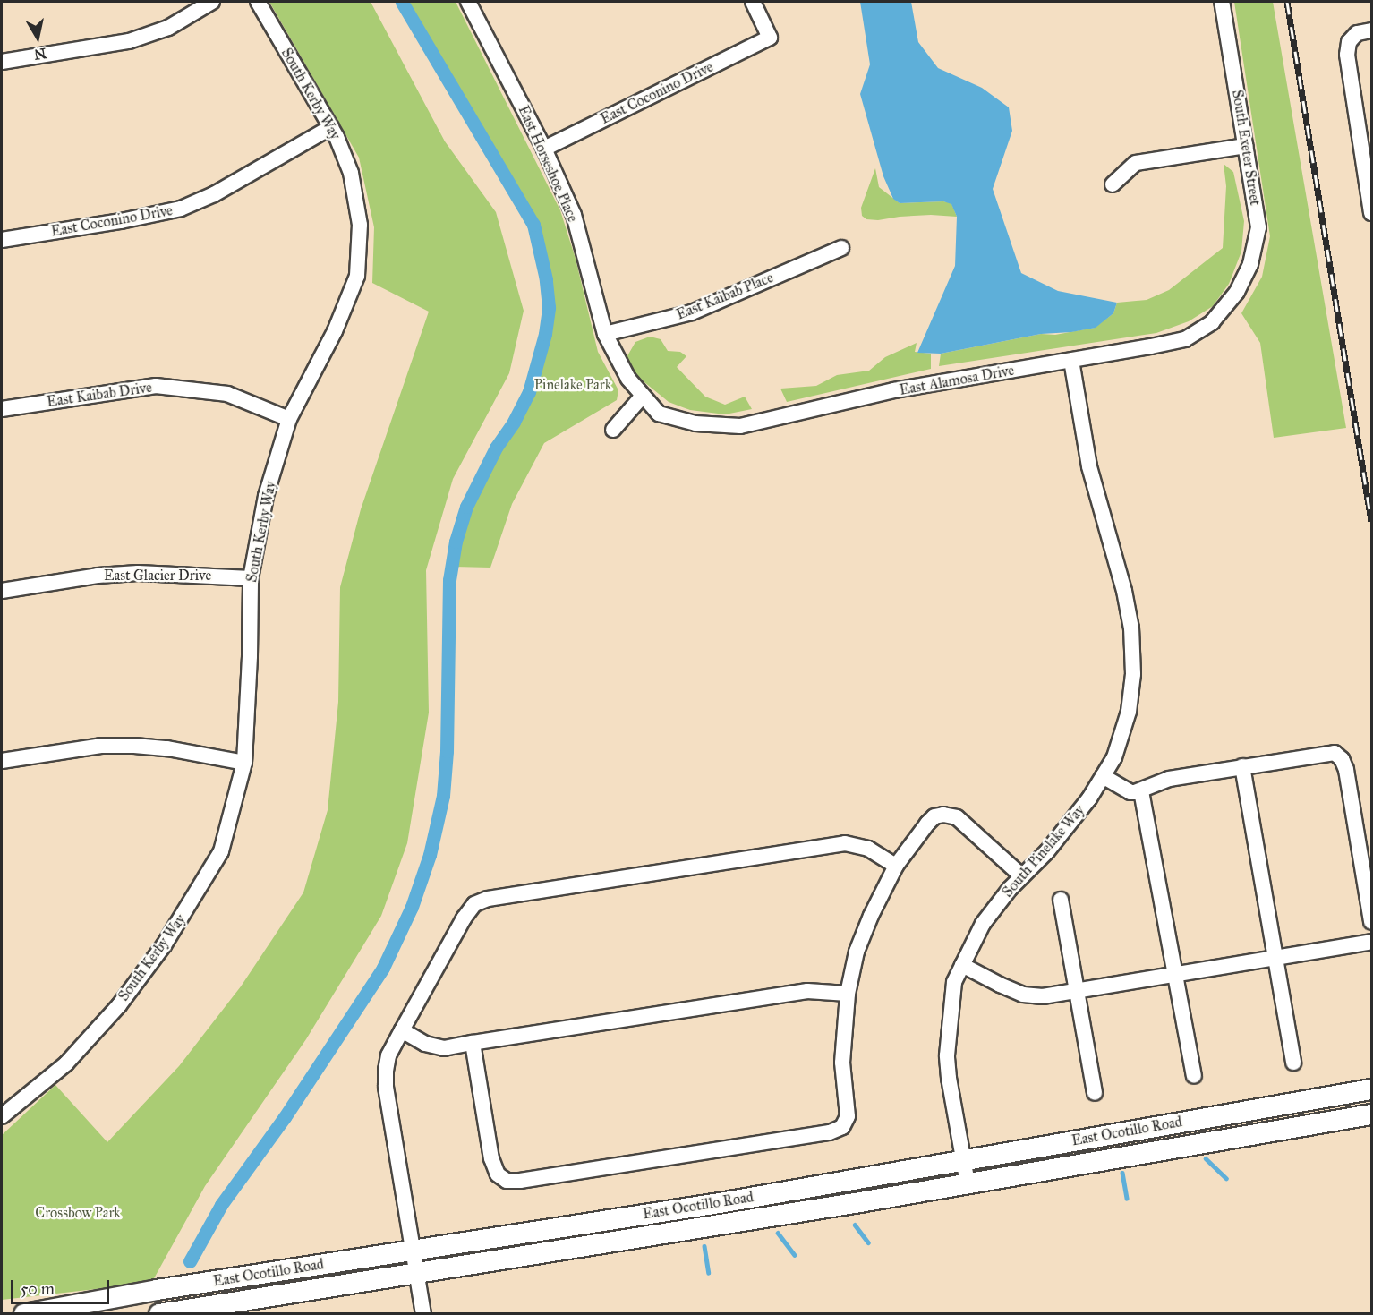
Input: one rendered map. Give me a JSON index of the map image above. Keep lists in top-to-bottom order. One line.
{"streets":{"main road":["East Ocotillo Road"],"street":["East Coconino Drive","South Kerby Way","South Exeter Street","East Horseshoe Place","East Kaibab Place","East Alamosa Drive","East Kaibab Drive","East Glacier Drive","South Pinelake Way"]},"crossings":[["East Coconino Drive","South Kerby Way"],["East Coconino Drive","East Horseshoe Place"],["South Kerby Way","East Kaibab Drive"],["South Kerby Way","East Glacier Drive"],["South Exeter Street","East Alamosa Drive"],["East Horseshoe Place","East Kaibab Place"],["East Horseshoe Place","East Alamosa Drive"],["East Alamosa Drive","South Pinelake Way"],["South Pinelake Way","East Ocotillo Road"]],"parks":["Pinelake Park","Crossbow Park"],"scale_bar":"50 m","north":"bottom"}
